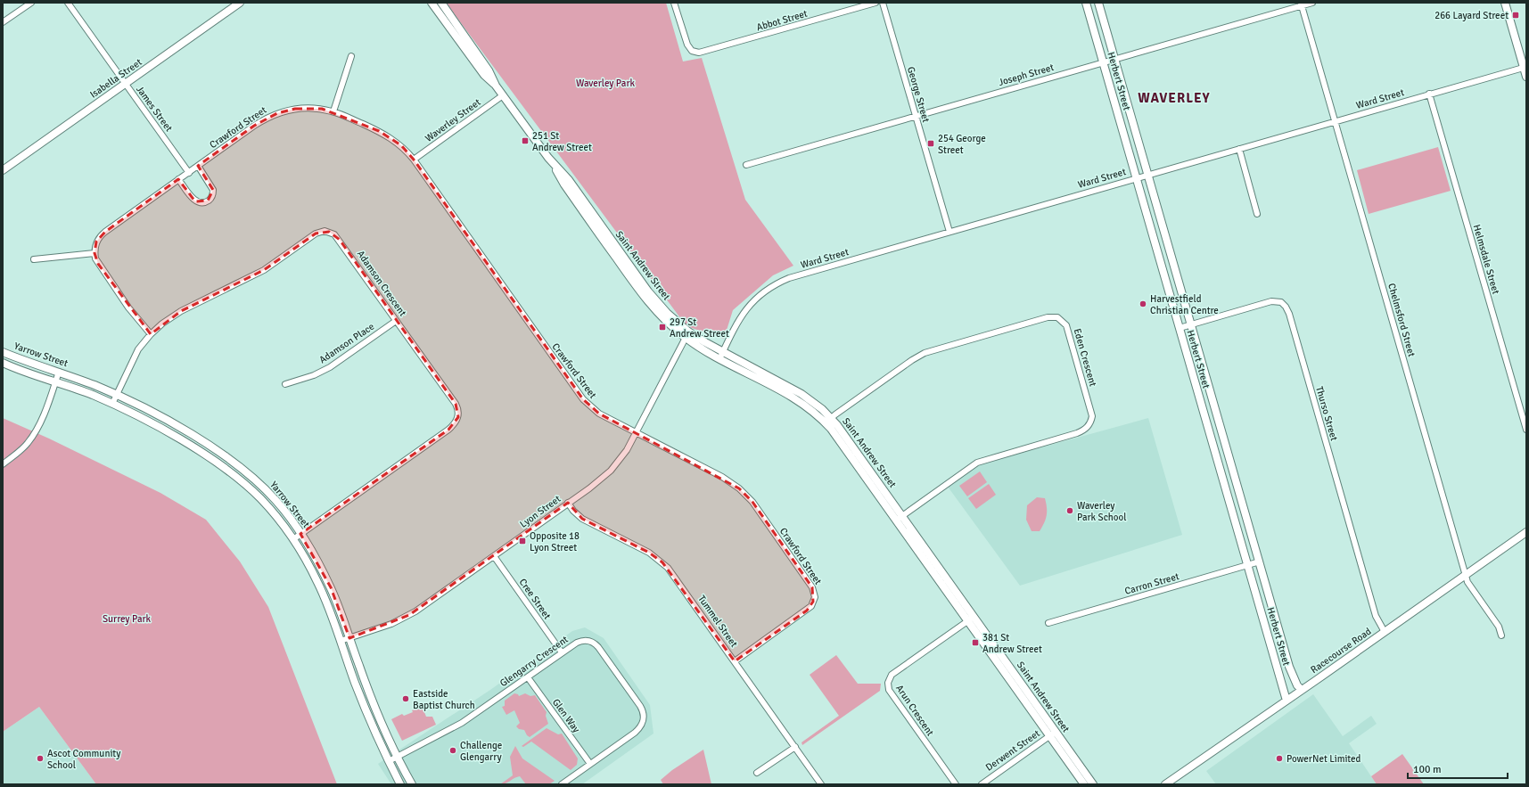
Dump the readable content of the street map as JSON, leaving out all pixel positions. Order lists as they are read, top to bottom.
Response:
{
  "streets": {
    "street": [
      "Abbot Street",
      "Joseph Street",
      "Isabella Street",
      "Herbert Street",
      "George Street",
      "Ward Street",
      "James Street",
      "Waverley Street",
      "Crawford Street",
      "Helmsdale Street",
      "Saint Andrew Street",
      "Adamson Crescent",
      "Chelmsford Street",
      "Adamson Place",
      "Yarrow Street",
      "Eden Crescent",
      "Thurso Street",
      "Lyon Street",
      "Carron Street",
      "Cree Street",
      "Tummel Street",
      "Racecourse Road",
      "Glengarry Crescent",
      "Arun Crescent",
      "Glen Way",
      "Derwent Street"
    ]
  },
  "crossings": [
    ["Joseph Street", "Herbert Street"],
    ["Joseph Street", "George Street"],
    ["Joseph Street", "Chelmsford Street"],
    ["Isabella Street", "James Street"],
    ["Herbert Street", "Ward Street"],
    ["Herbert Street", "Thurso Street"],
    ["Herbert Street", "Carron Street"],
    ["Herbert Street", "Racecourse Road"],
    ["George Street", "Ward Street"],
    ["Ward Street", "Helmsdale Street"],
    ["Ward Street", "Saint Andrew Street"],
    ["Ward Street", "Chelmsford Street"],
    ["James Street", "Crawford Street"],
    ["Waverley Street", "Crawford Street"],
    ["Waverley Street", "Saint Andrew Street"],
    ["Crawford Street", "Lyon Street"],
    ["Crawford Street", "Tummel Street"],
    ["Saint Andrew Street", "Eden Crescent"],
    ["Saint Andrew Street", "Lyon Street"],
    ["Saint Andrew Street", "Arun Crescent"],
    ["Saint Andrew Street", "Derwent Street"],
    ["Adamson Crescent", "Adamson Place"],
    ["Adamson Crescent", "Yarrow Street"],
    ["Chelmsford Street", "Racecourse Road"],
    ["Yarrow Street", "Lyon Street"],
    ["Yarrow Street", "Glengarry Crescent"],
    ["Thurso Street", "Racecourse Road"],
    ["Lyon Street", "Cree Street"],
    ["Lyon Street", "Tummel Street"],
    ["Cree Street", "Glengarry Crescent"],
    ["Glengarry Crescent", "Glen Way"]
  ],
  "districts": ["WAVERLEY"],
  "parks": ["Waverley Park", "Surrey Park"],
  "places": {
    "transit": [
      "266 Layard Street",
      "251 St Andrew Street",
      "254 George Street",
      "297 St Andrew Street",
      "Opposite 18 Lyon Street",
      "381 St Andrew Street"
    ],
    "other": [
      "Harvestfield Christian Centre",
      "Waverley Park School",
      "Eastside Baptist Church",
      "Challenge Glengarry",
      "Ascot Community School",
      "PowerNet Limited"
    ]
  },
  "scale_bar": "100 m"
}
